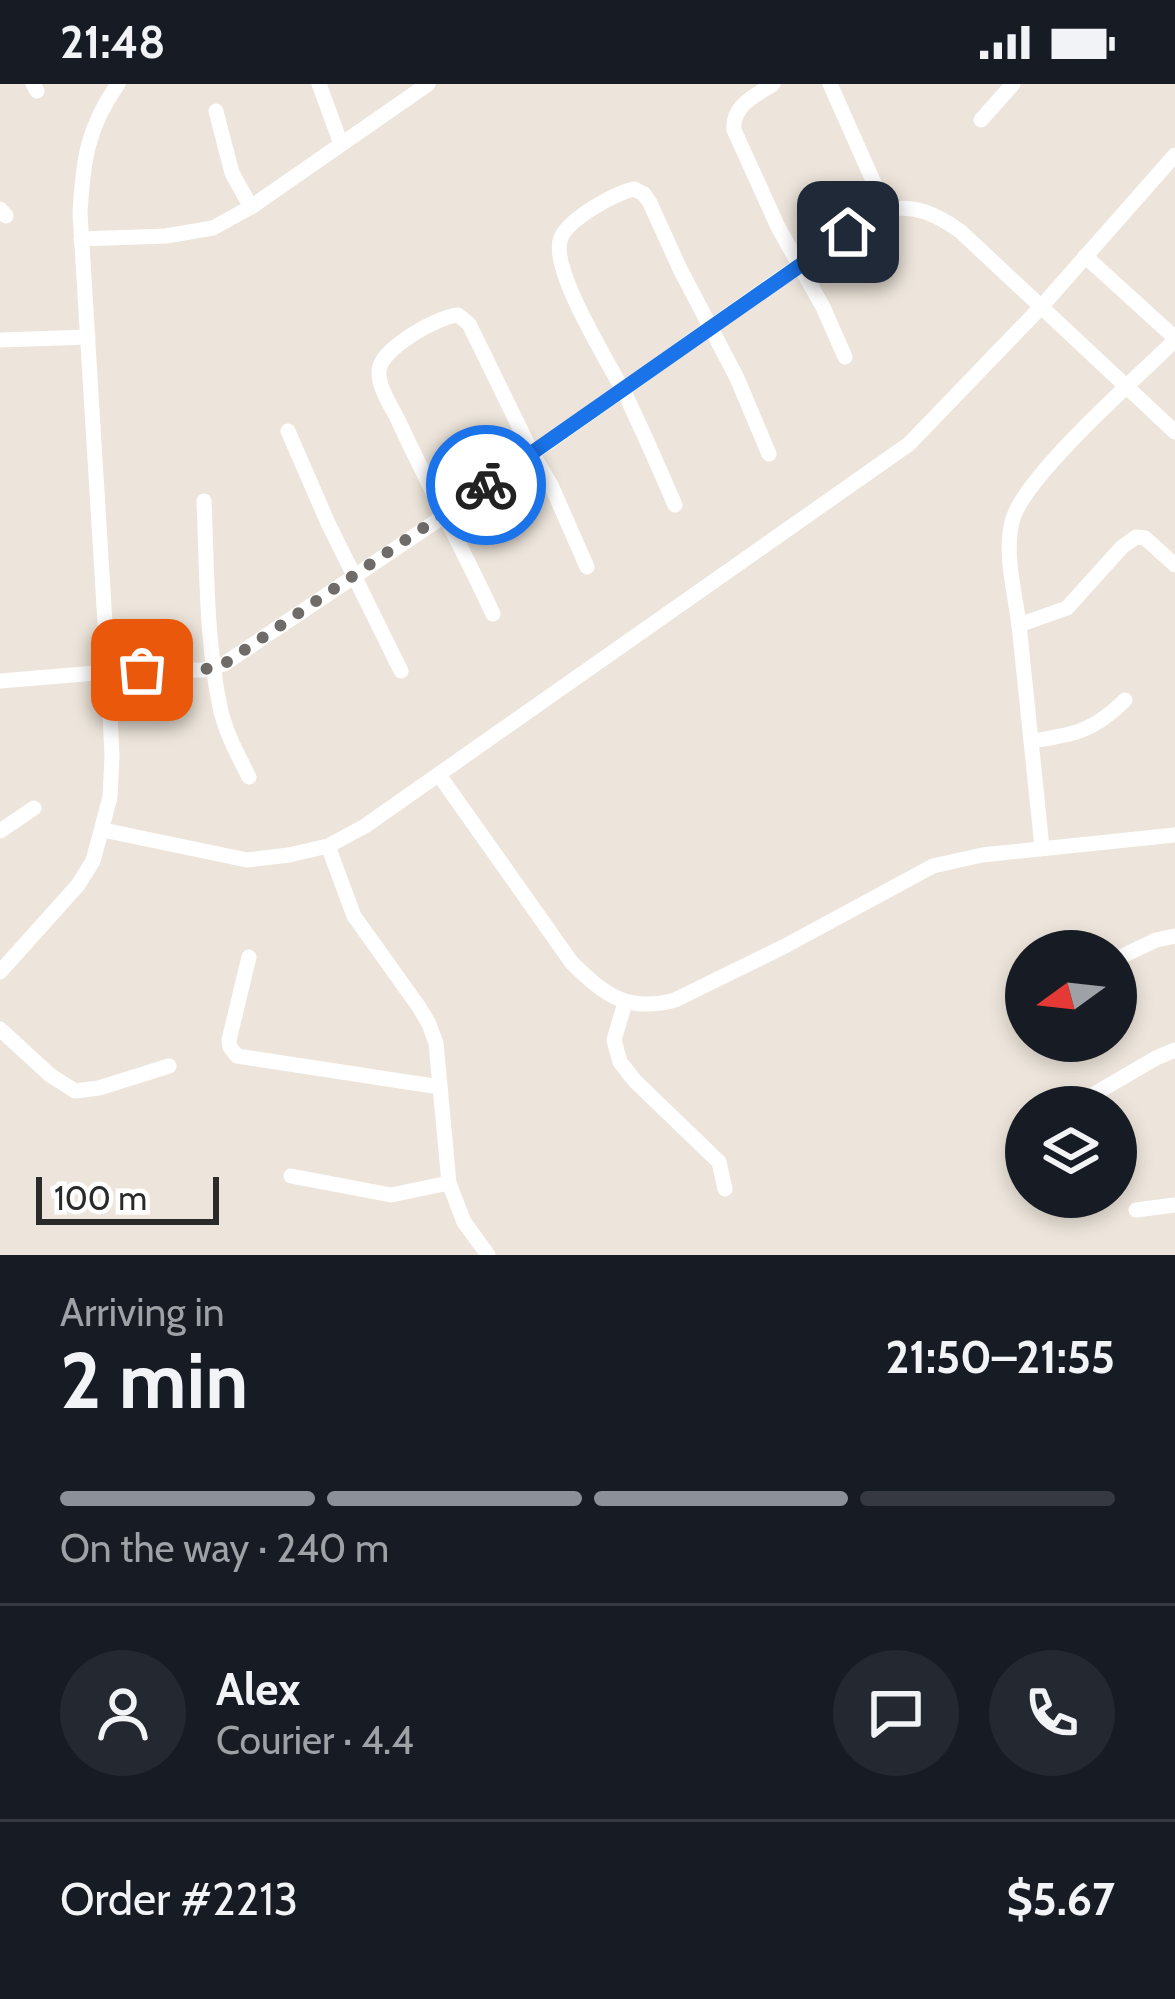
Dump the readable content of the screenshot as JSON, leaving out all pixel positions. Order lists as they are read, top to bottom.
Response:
{
  "scale_bar": "100 m",
  "north": "left",
  "page": {
    "status": "21:48",
    "scale": "100 m",
    "heading": ["2 min", "Arriving in", "21:50–21:55"],
    "panel": [
      "Alex",
      "Courier · 4.4",
      "Order #2213",
      "$5.67"
    ],
    "bar": "On the way · 240 m"
  }
}
